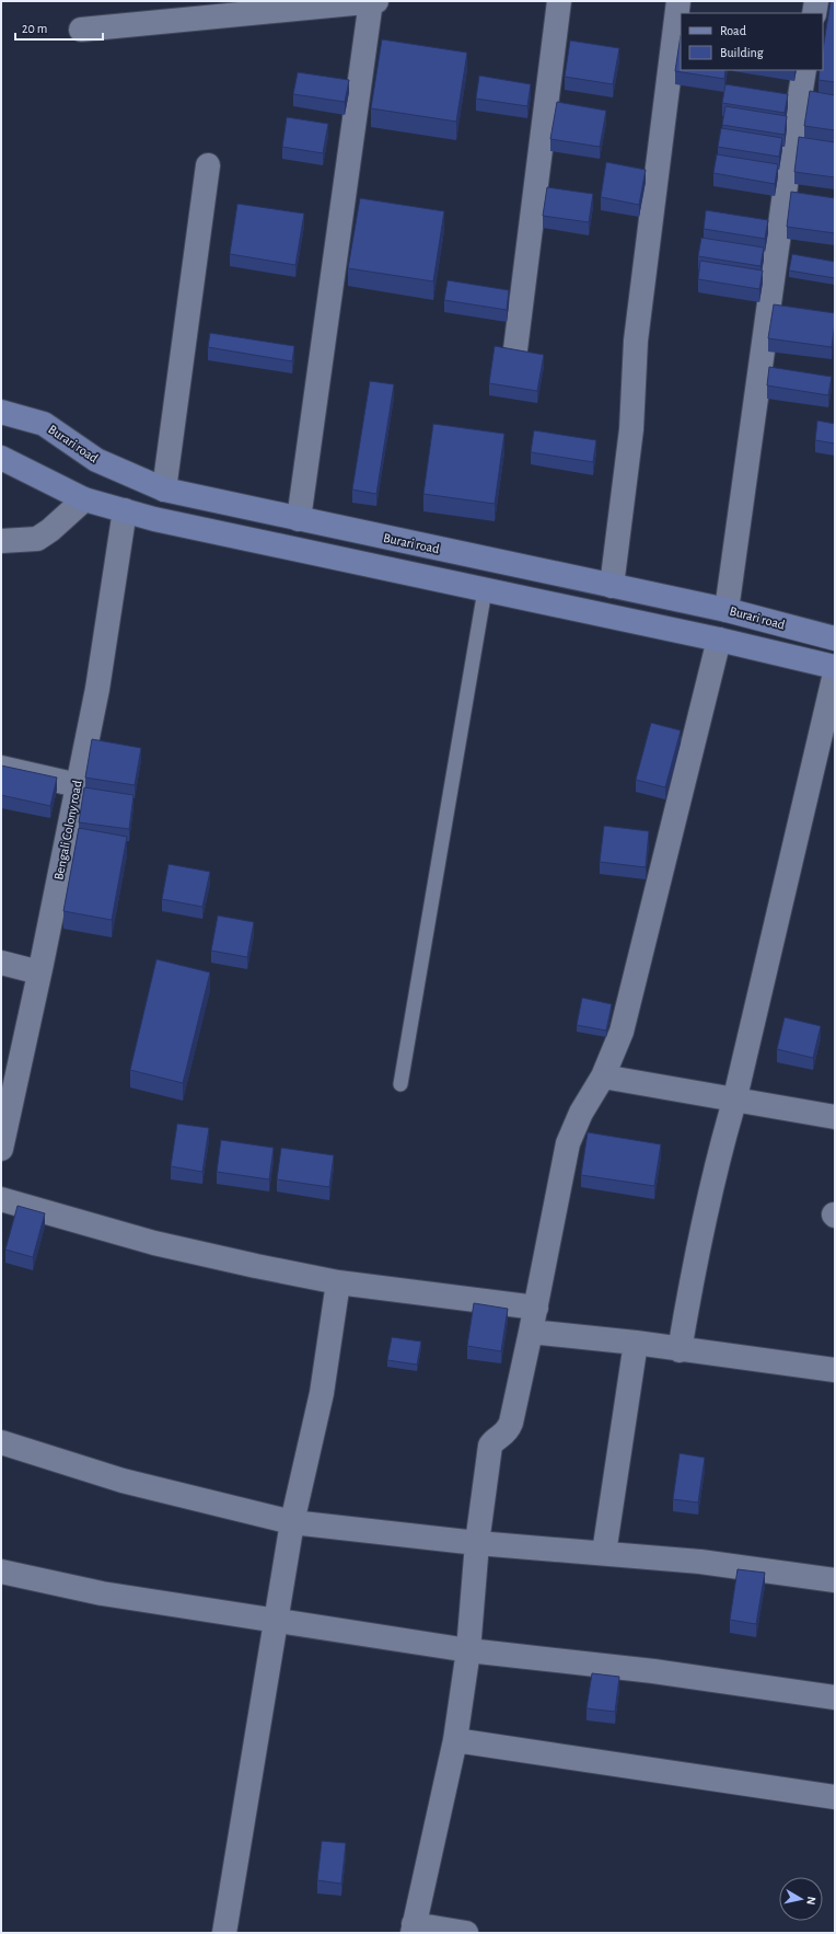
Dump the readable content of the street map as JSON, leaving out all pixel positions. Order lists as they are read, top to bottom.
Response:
{
  "streets": {
    "main road": ["Burari road"],
    "street": ["Bengali Colony road"]
  },
  "legend": ["Road", "Building"],
  "scale_bar": "20 m",
  "north": "right"
}
